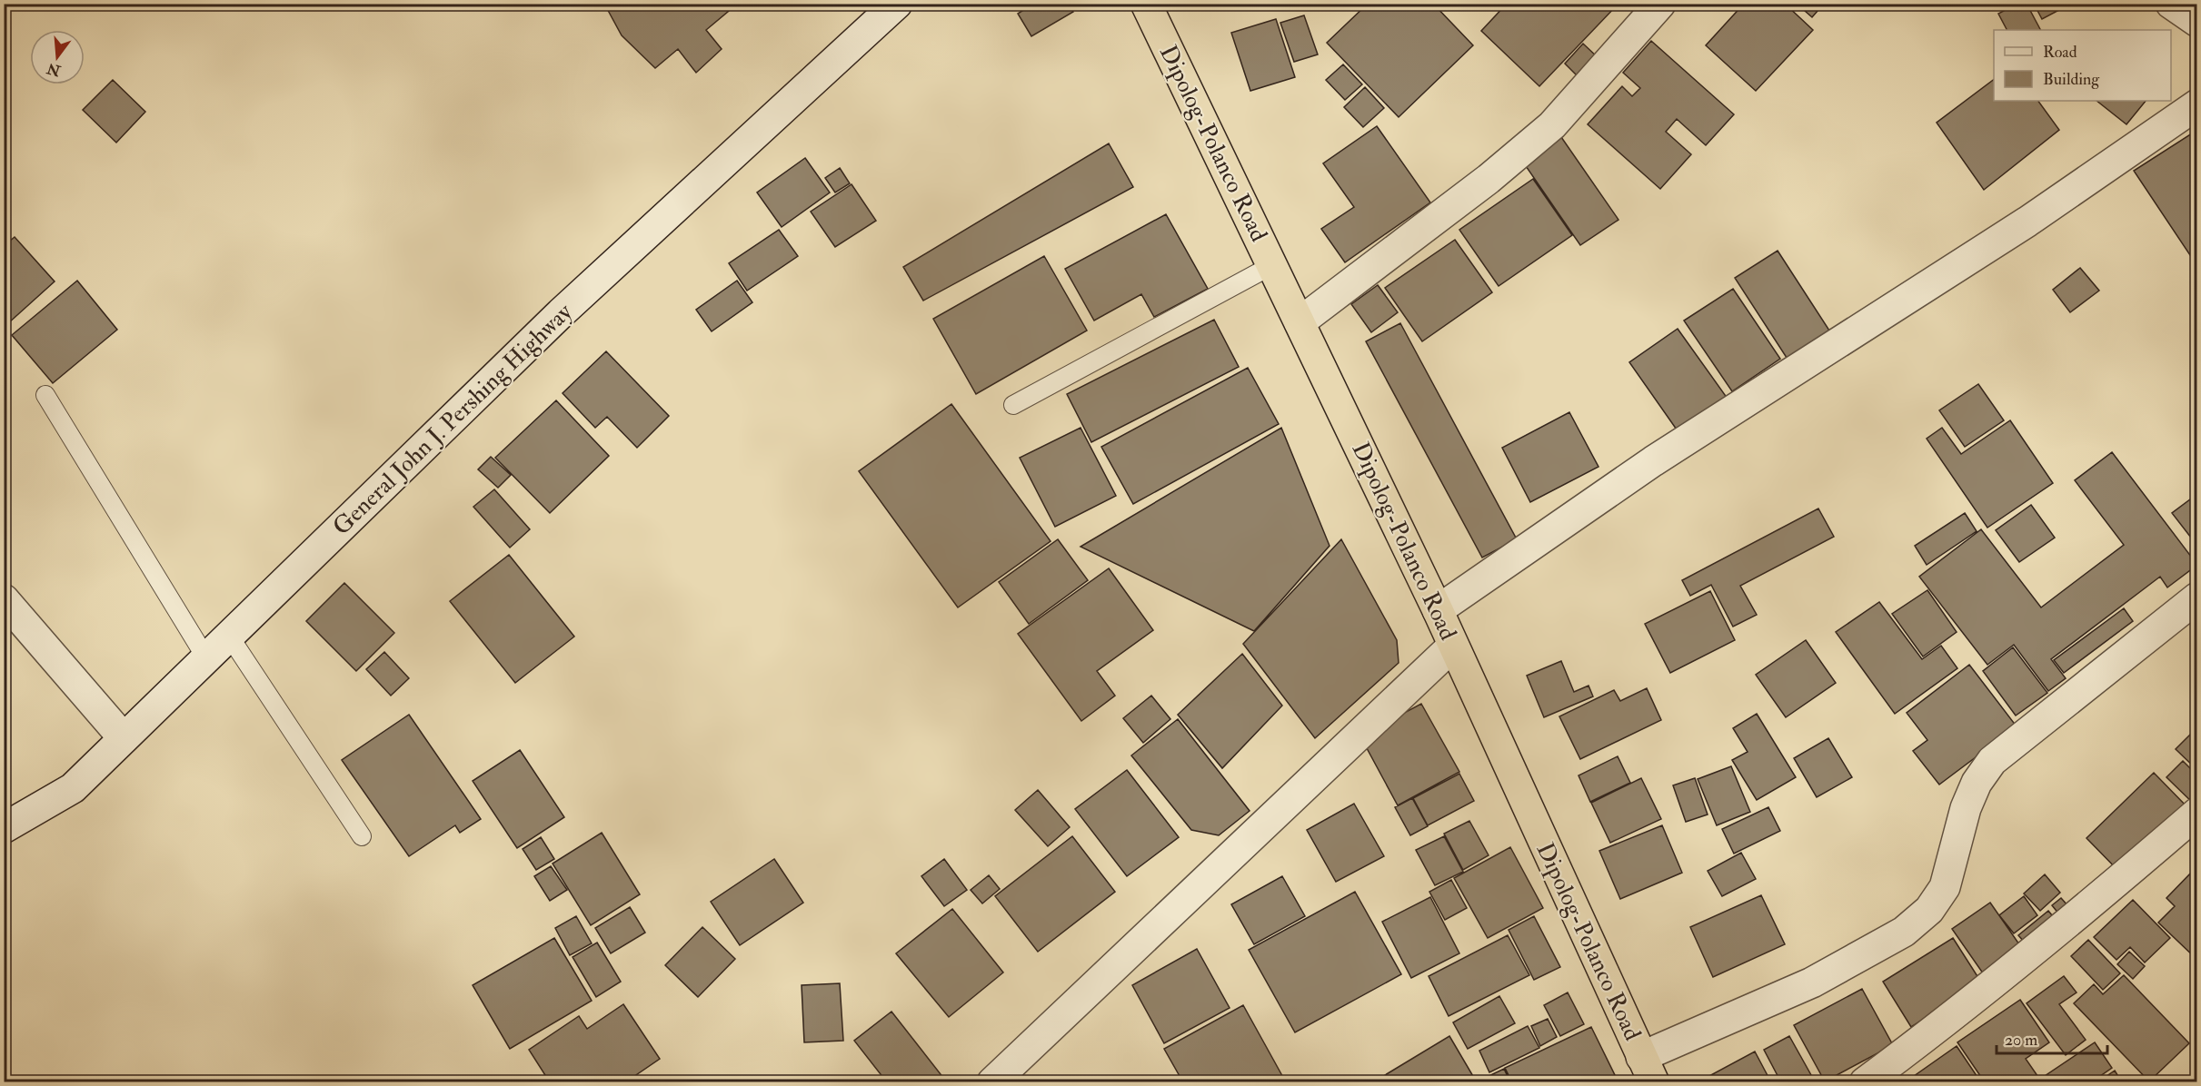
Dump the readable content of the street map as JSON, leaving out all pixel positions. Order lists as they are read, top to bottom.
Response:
{
  "streets": {
    "highway": ["Dipolog-Polanco Road"],
    "street": ["General John J. Pershing Highway"]
  },
  "legend": ["Road", "Building"],
  "scale_bar": "20 m",
  "north": "bottom"
}
